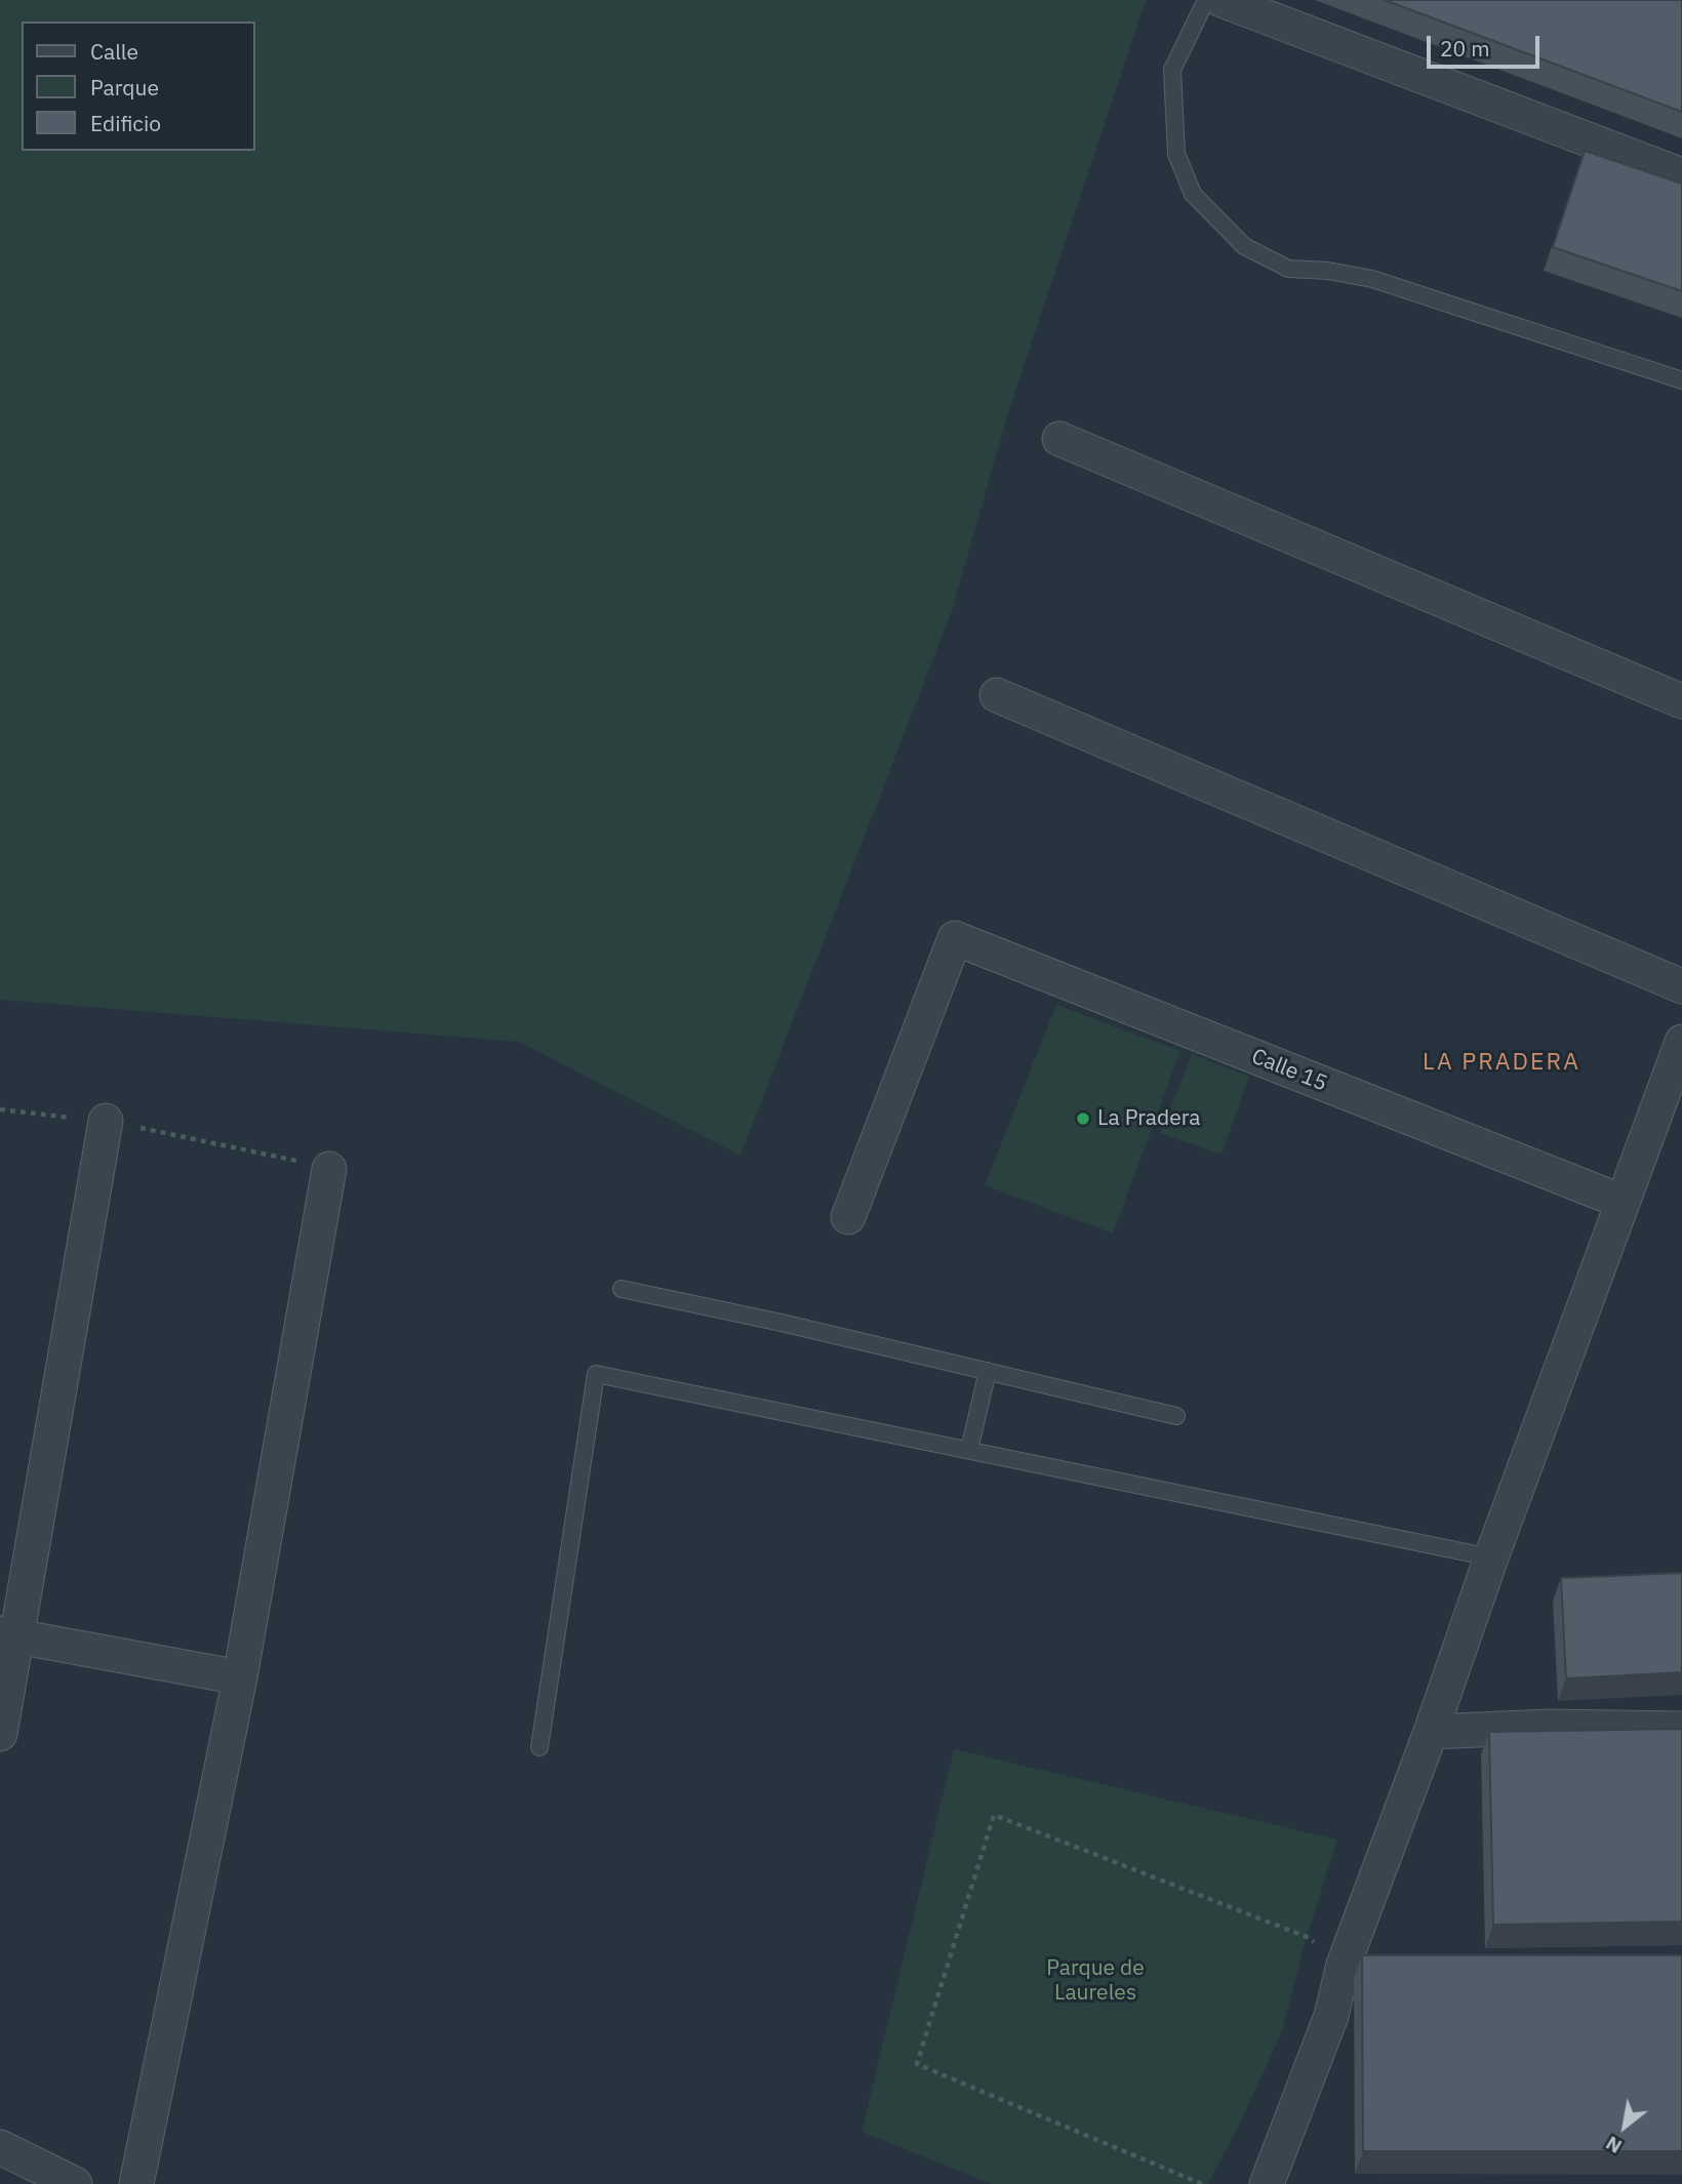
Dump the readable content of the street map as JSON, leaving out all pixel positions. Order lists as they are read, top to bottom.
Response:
{
  "streets": {
    "street": ["Calle 15"]
  },
  "districts": ["LA PRADERA"],
  "parks": ["Parque de Laureles"],
  "places": ["La Pradera"],
  "legend": ["Calle", "Parque", "Edificio"],
  "scale_bar": "20 m",
  "north": "bottom left"
}
